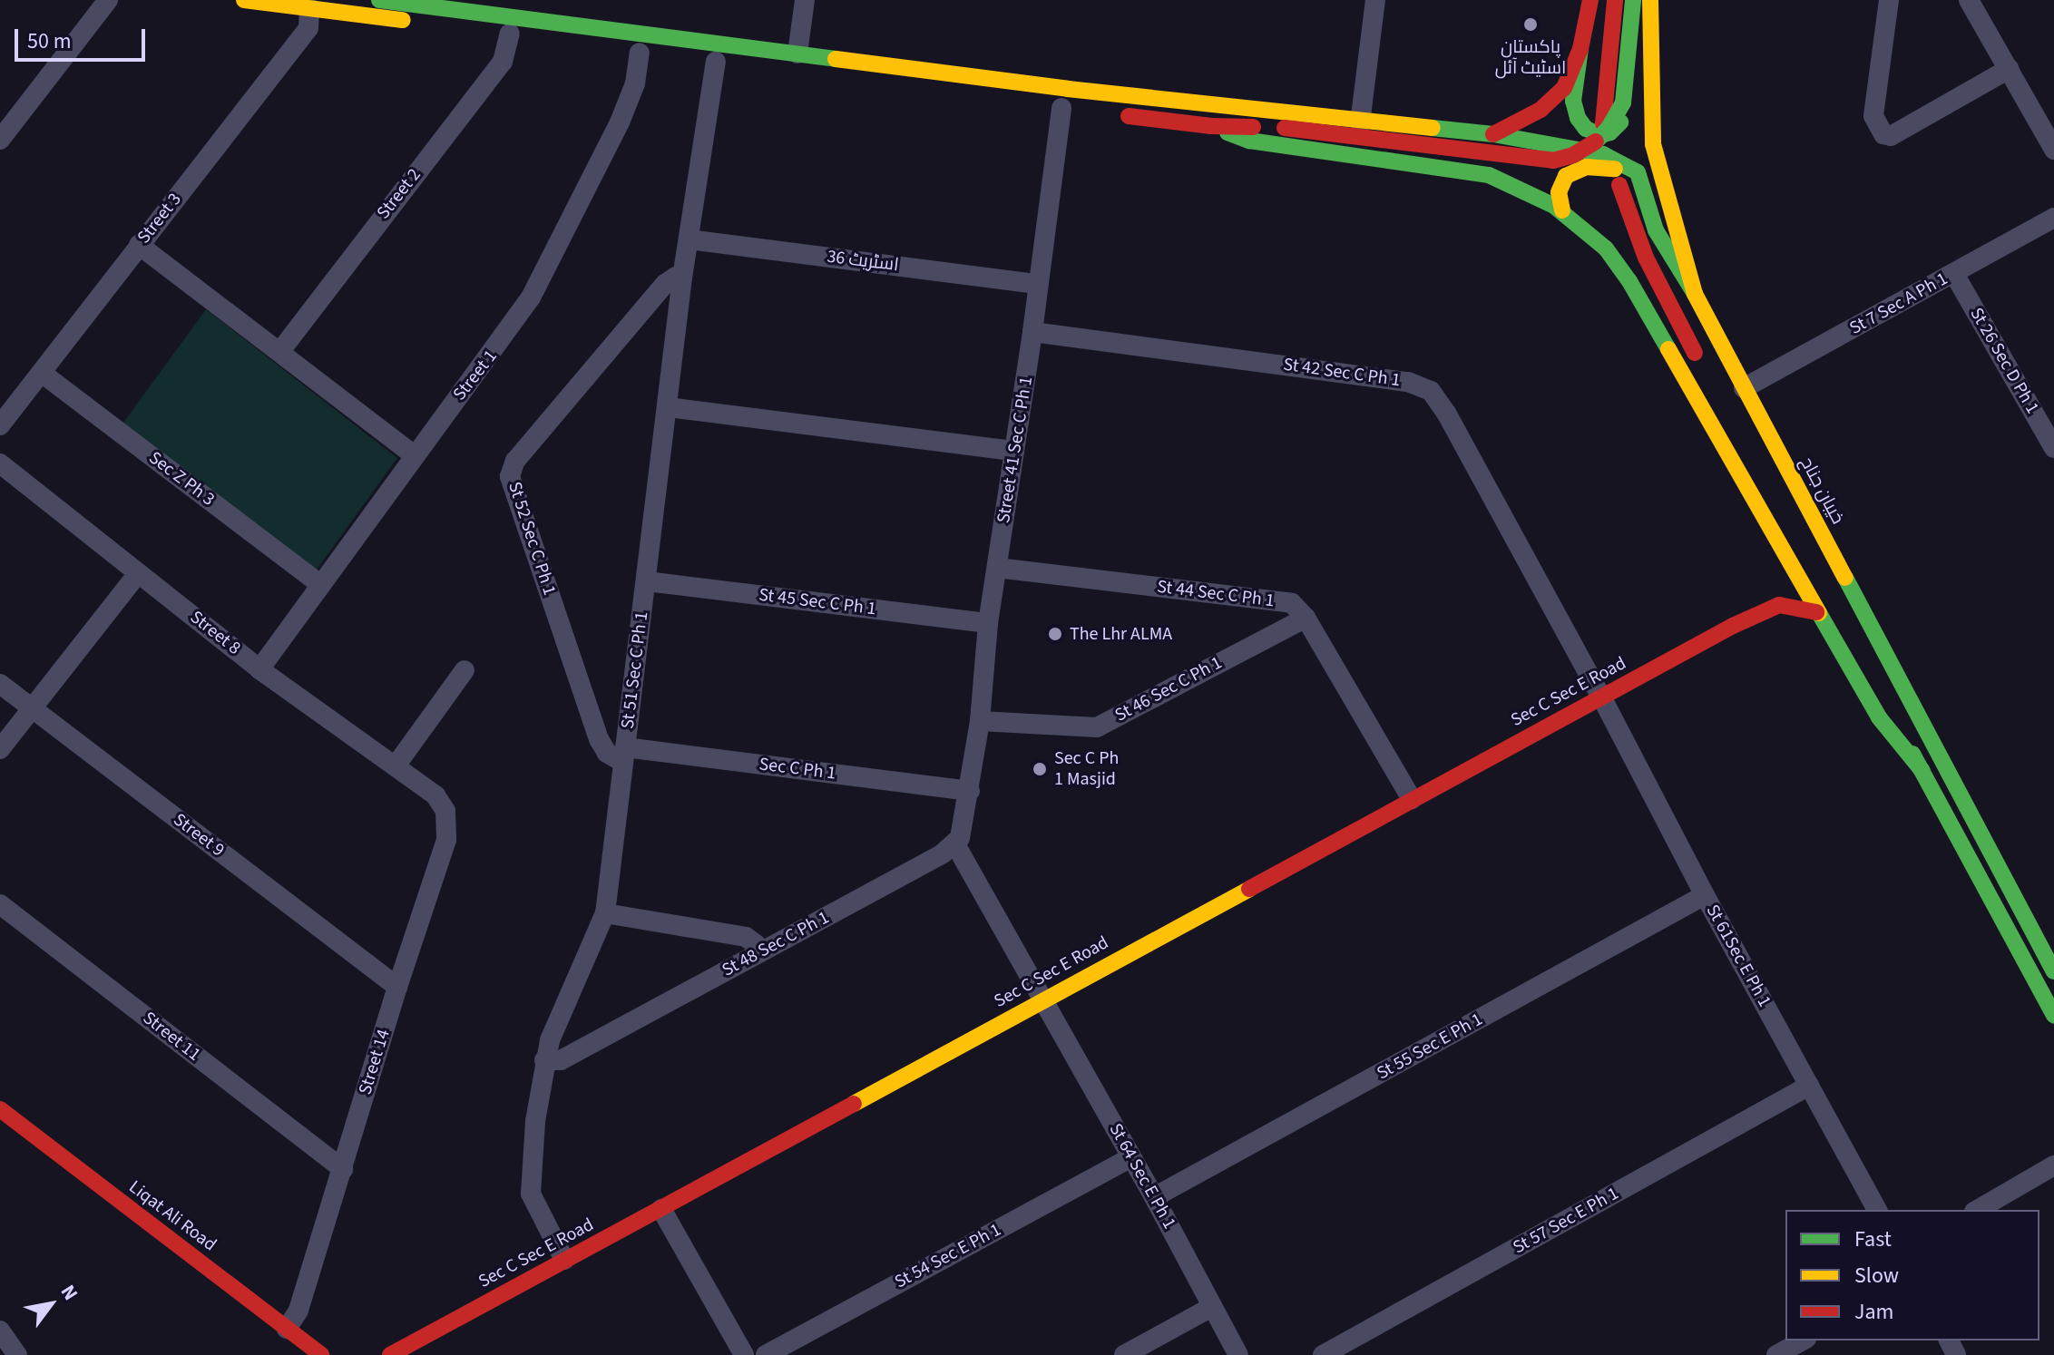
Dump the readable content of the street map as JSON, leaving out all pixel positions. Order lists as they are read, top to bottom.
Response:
{
  "streets": {
    "main road": ["خیبان جناح", "Sec C Sec E Road", "Liqat Ali Road"],
    "street": [
      "Street 2",
      "Street 3",
      "اسٹریٹ 36",
      "St 7 Sec A Ph 1",
      "St 26 Sec D Ph 1",
      "St 42 Sec C Ph 1",
      "Street 1",
      "Street 41 Sec C Ph 1",
      "Sec Z Ph 3",
      "St 52 Sec C Ph 1",
      "St 44 Sec C Ph 1",
      "St 45 Sec C Ph 1",
      "Street 8",
      "St 51 Sec C Ph 1",
      "St 46 Sec C Ph 1",
      "Sec C Ph 1",
      "Street 9",
      "St 48 Sec C Ph 1",
      "St 61Sec E Ph 1",
      "Street 11",
      "St 55 Sec E Ph 1",
      "Street 14",
      "St 64 Sec E Ph 1",
      "St 57 Sec E Ph 1",
      "St 54 Sec E Ph 1"
    ]
  },
  "crossings": [
    ["Street 3", "Sec Z Ph 3"],
    ["اسٹریٹ 36", "Street 41 Sec C Ph 1"],
    ["اسٹریٹ 36", "St 51 Sec C Ph 1"],
    ["St 7 Sec A Ph 1", "St 26 Sec D Ph 1"],
    ["St 7 Sec A Ph 1", "خیبان جناح"],
    ["St 42 Sec C Ph 1", "Street 41 Sec C Ph 1"],
    ["St 42 Sec C Ph 1", "Sec C Sec E Road"],
    ["St 42 Sec C Ph 1", "St 61Sec E Ph 1"],
    ["Street 1", "Sec Z Ph 3"],
    ["Street 1", "Street 8"],
    ["Street 41 Sec C Ph 1", "St 44 Sec C Ph 1"],
    ["Street 41 Sec C Ph 1", "St 45 Sec C Ph 1"],
    ["Street 41 Sec C Ph 1", "St 46 Sec C Ph 1"],
    ["Street 41 Sec C Ph 1", "Sec C Ph 1"],
    ["St 52 Sec C Ph 1", "St 51 Sec C Ph 1"],
    ["St 52 Sec C Ph 1", "Sec C Ph 1"],
    ["St 44 Sec C Ph 1", "St 46 Sec C Ph 1"],
    ["St 45 Sec C Ph 1", "St 51 Sec C Ph 1"],
    ["Street 8", "Street 14"],
    ["St 51 Sec C Ph 1", "Sec C Sec E Road"],
    ["St 51 Sec C Ph 1", "Sec C Ph 1"],
    ["St 51 Sec C Ph 1", "St 48 Sec C Ph 1"],
    ["Sec C Sec E Road", "St 61Sec E Ph 1"],
    ["Sec C Sec E Road", "St 64 Sec E Ph 1"],
    ["Street 9", "Street 14"],
    ["St 48 Sec C Ph 1", "St 64 Sec E Ph 1"],
    ["St 61Sec E Ph 1", "St 55 Sec E Ph 1"],
    ["St 61Sec E Ph 1", "St 57 Sec E Ph 1"],
    ["Street 11", "Street 14"],
    ["St 55 Sec E Ph 1", "St 64 Sec E Ph 1"],
    ["Street 14", "Liqat Ali Road"],
    ["St 64 Sec E Ph 1", "St 54 Sec E Ph 1"]
  ],
  "places": ["پاکستان اسٹیٹ آئل", "The Lhr ALMA", "Sec C Ph 1 Masjid"],
  "legend": ["Fast", "Slow", "Jam"],
  "scale_bar": "50 m",
  "north": "top right"
}
